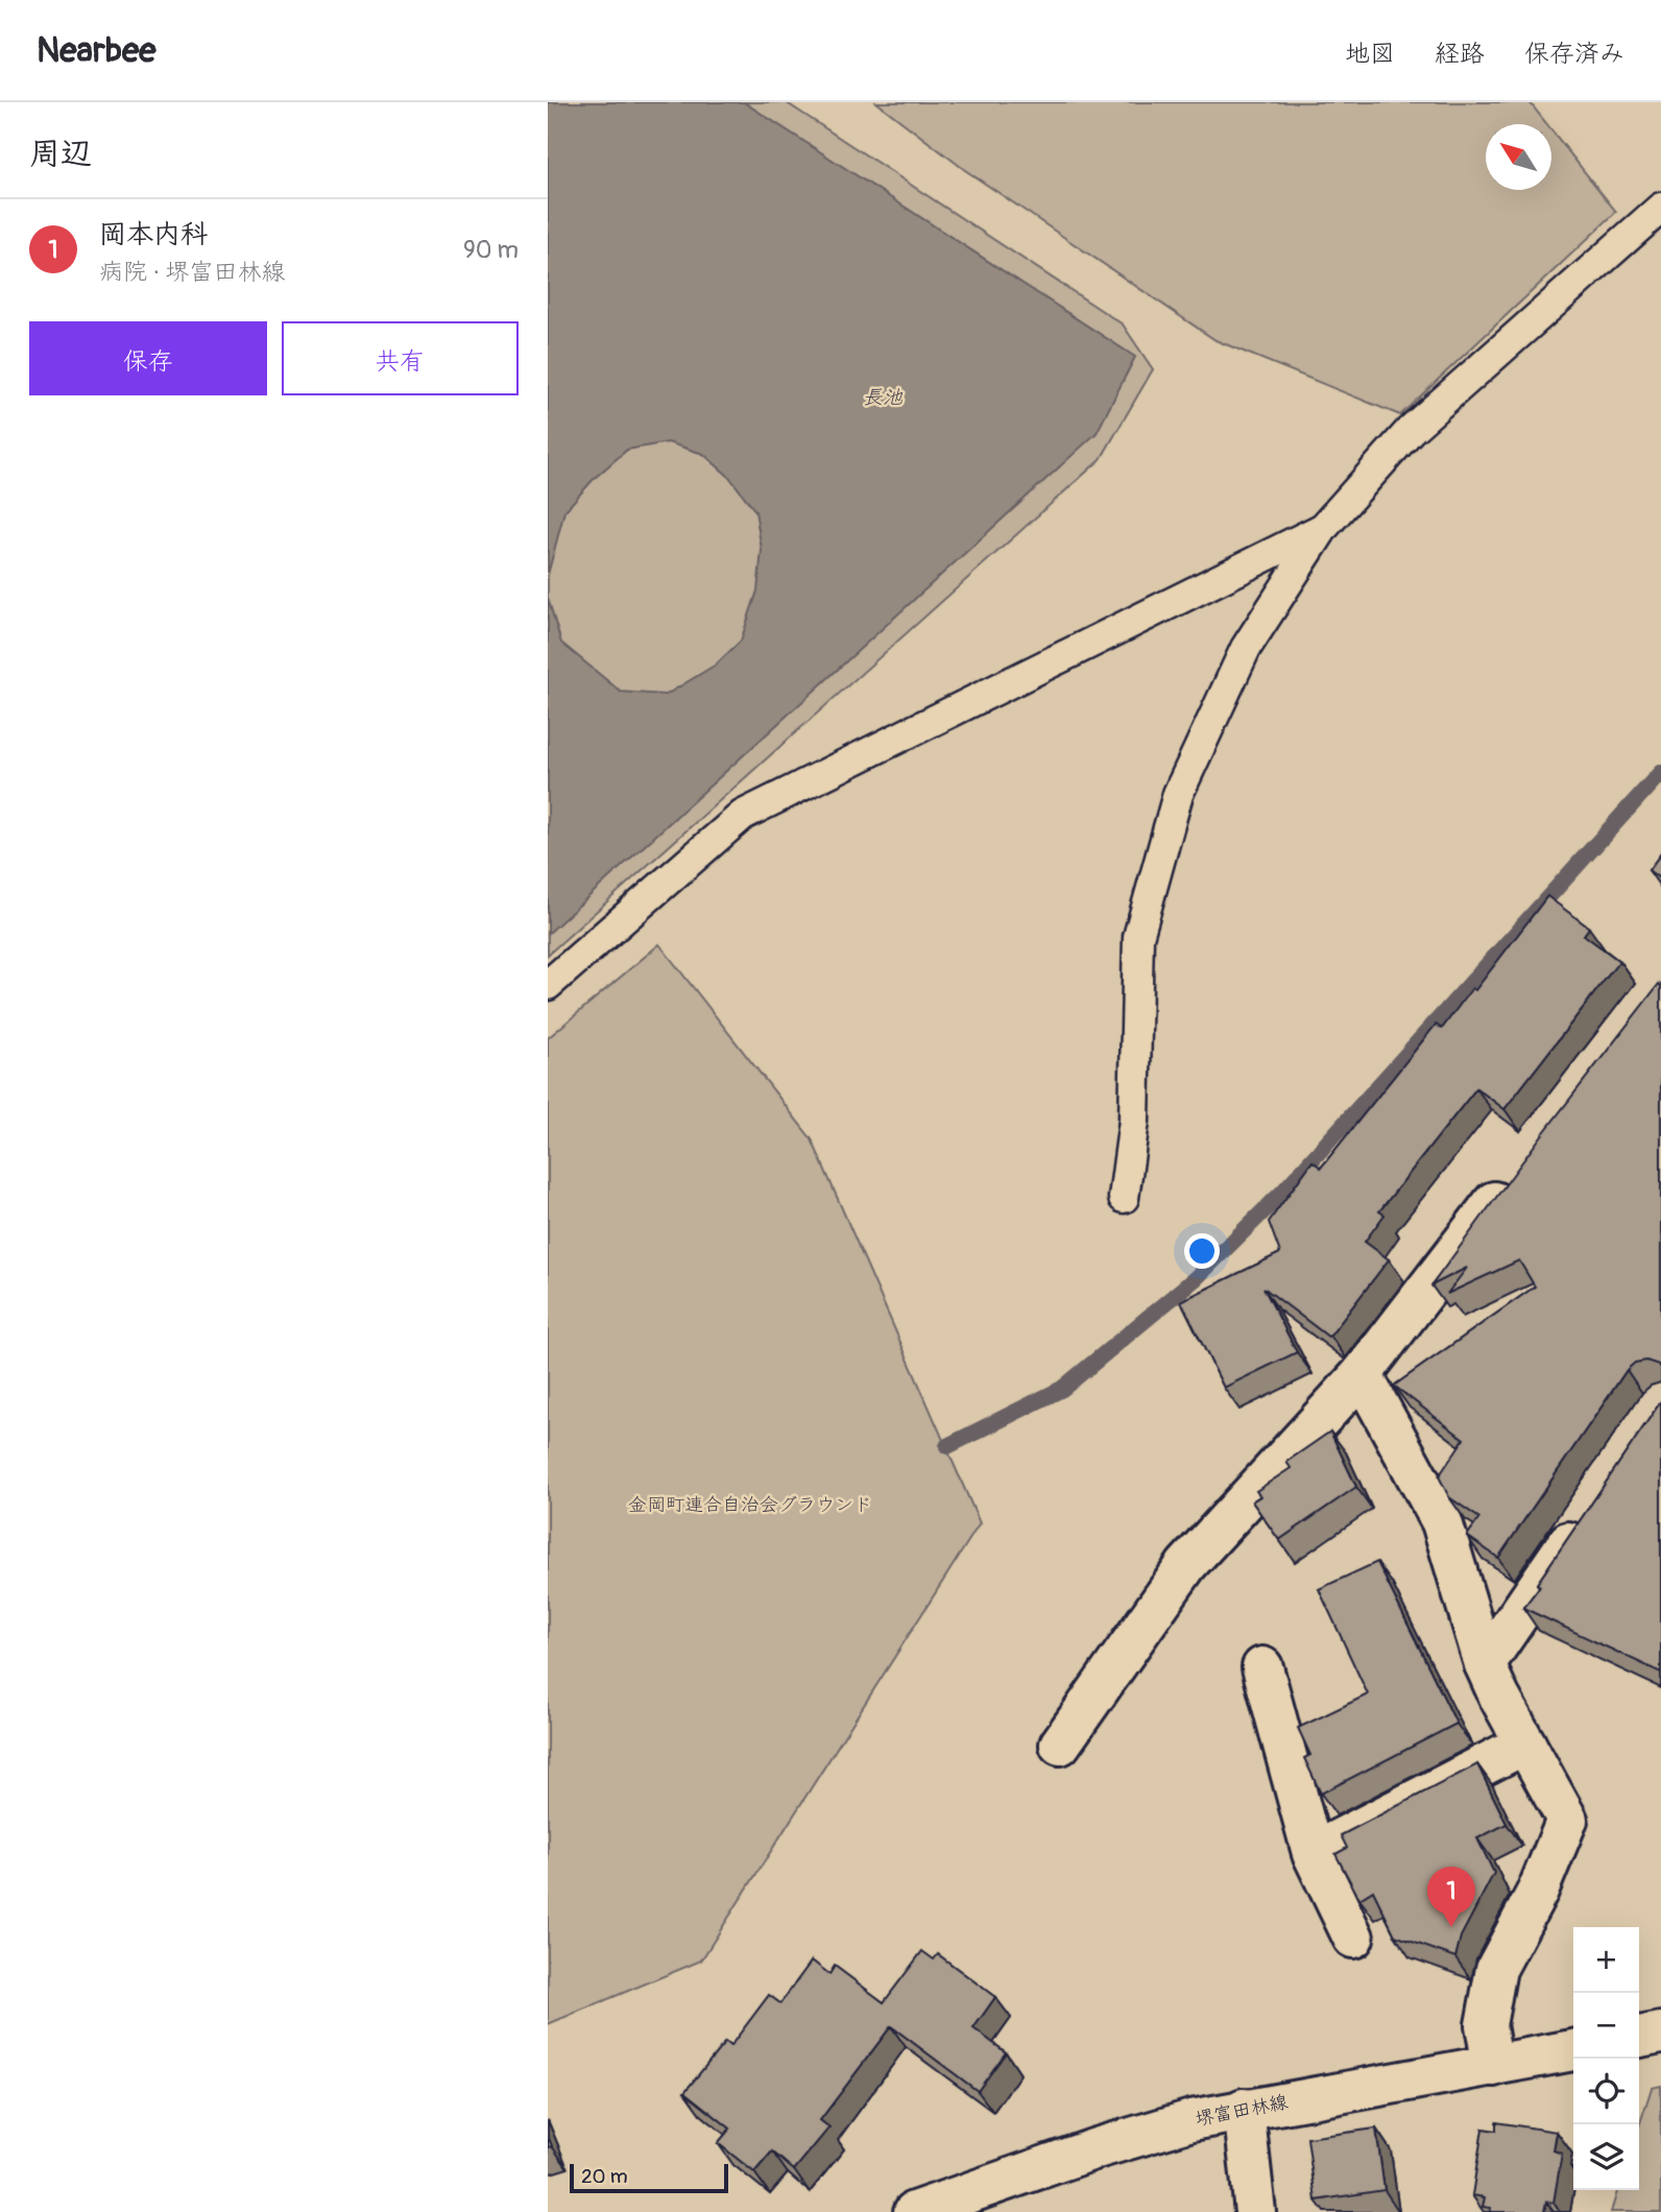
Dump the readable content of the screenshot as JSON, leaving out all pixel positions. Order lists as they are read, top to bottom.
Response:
{
  "streets": {
    "street": ["堺富田林線"]
  },
  "water": ["長池"],
  "parks": ["金岡町連合自治会グラウンド"],
  "scale_bar": "20 m",
  "north": "top left",
  "page": {
    "header": "Nearbee",
    "nav": ["地図", "経路", "保存済み"],
    "heading": "周辺",
    "list": [
      {
        "mark": "1",
        "name": "岡本内科",
        "note": "病院 · 堺富田林線",
        "value": "90 m"
      }
    ],
    "buttons": ["保存", "共有"],
    "pins": "1",
    "map_buttons": ["+", "−"],
    "scale": "20 m"
  }
}
